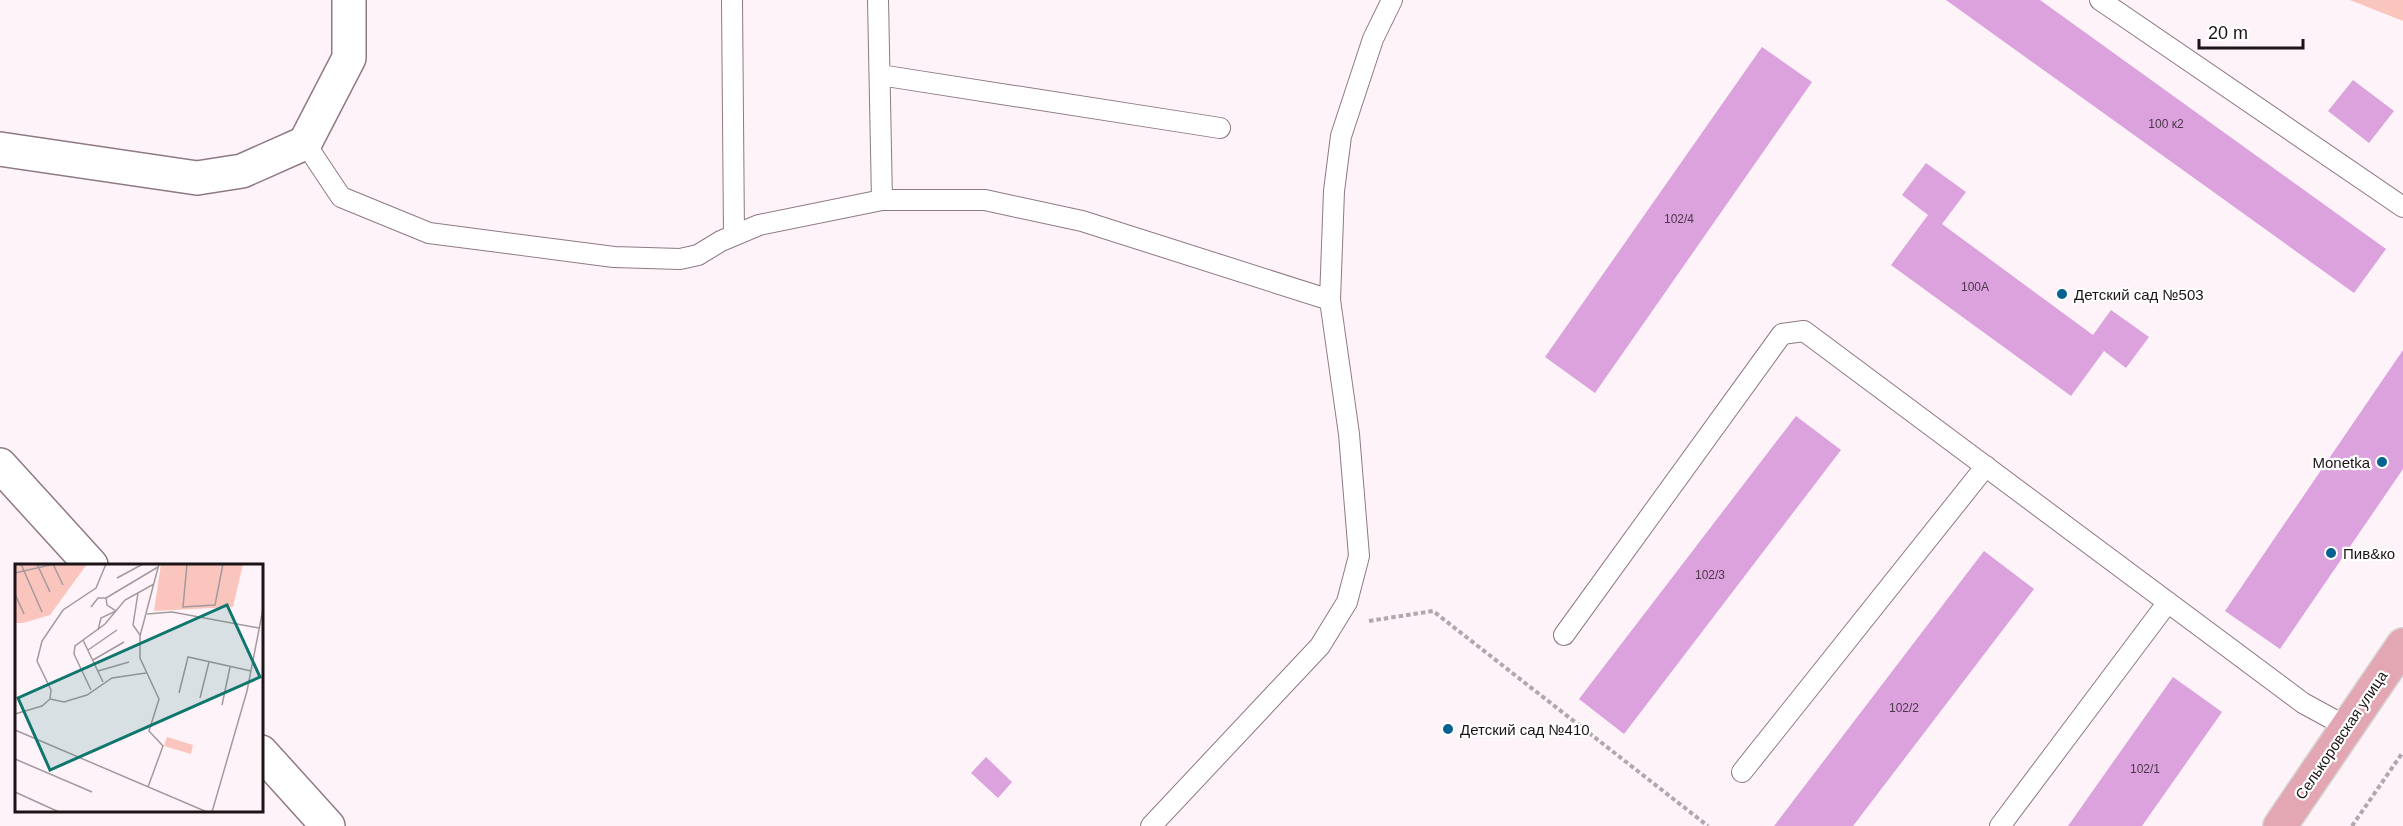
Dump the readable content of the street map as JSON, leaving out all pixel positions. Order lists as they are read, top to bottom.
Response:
{
  "streets": {
    "main road": ["Селькоровская улица"]
  },
  "places": [
    "Детский сад №503",
    "Monetka",
    "Пив&ко",
    "Детский сад №410"
  ],
  "house_numbers": [
    "100 к2",
    "102/4",
    "100А",
    "102/3",
    "102/2",
    "102/1"
  ],
  "scale_bar": "20 m"
}
